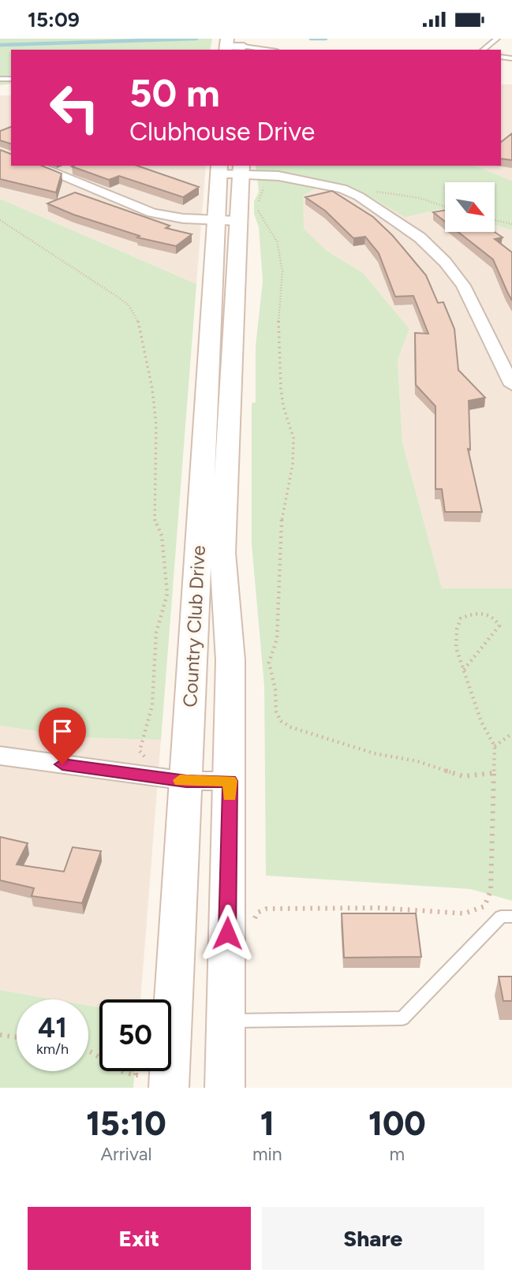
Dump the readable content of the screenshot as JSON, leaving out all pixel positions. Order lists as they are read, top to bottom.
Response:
{
  "streets": {
    "main road": ["Country Club Drive"]
  },
  "north": "bottom right",
  "page": {
    "status": "15:09",
    "turn": ["50 m", "Clubhouse Drive"],
    "speed": "41 km/h",
    "limit": "50",
    "eta": [
      "15:10",
      "Arrival",
      "1",
      "min",
      "100",
      "m"
    ],
    "buttons": ["Exit", "Share"]
  }
}
